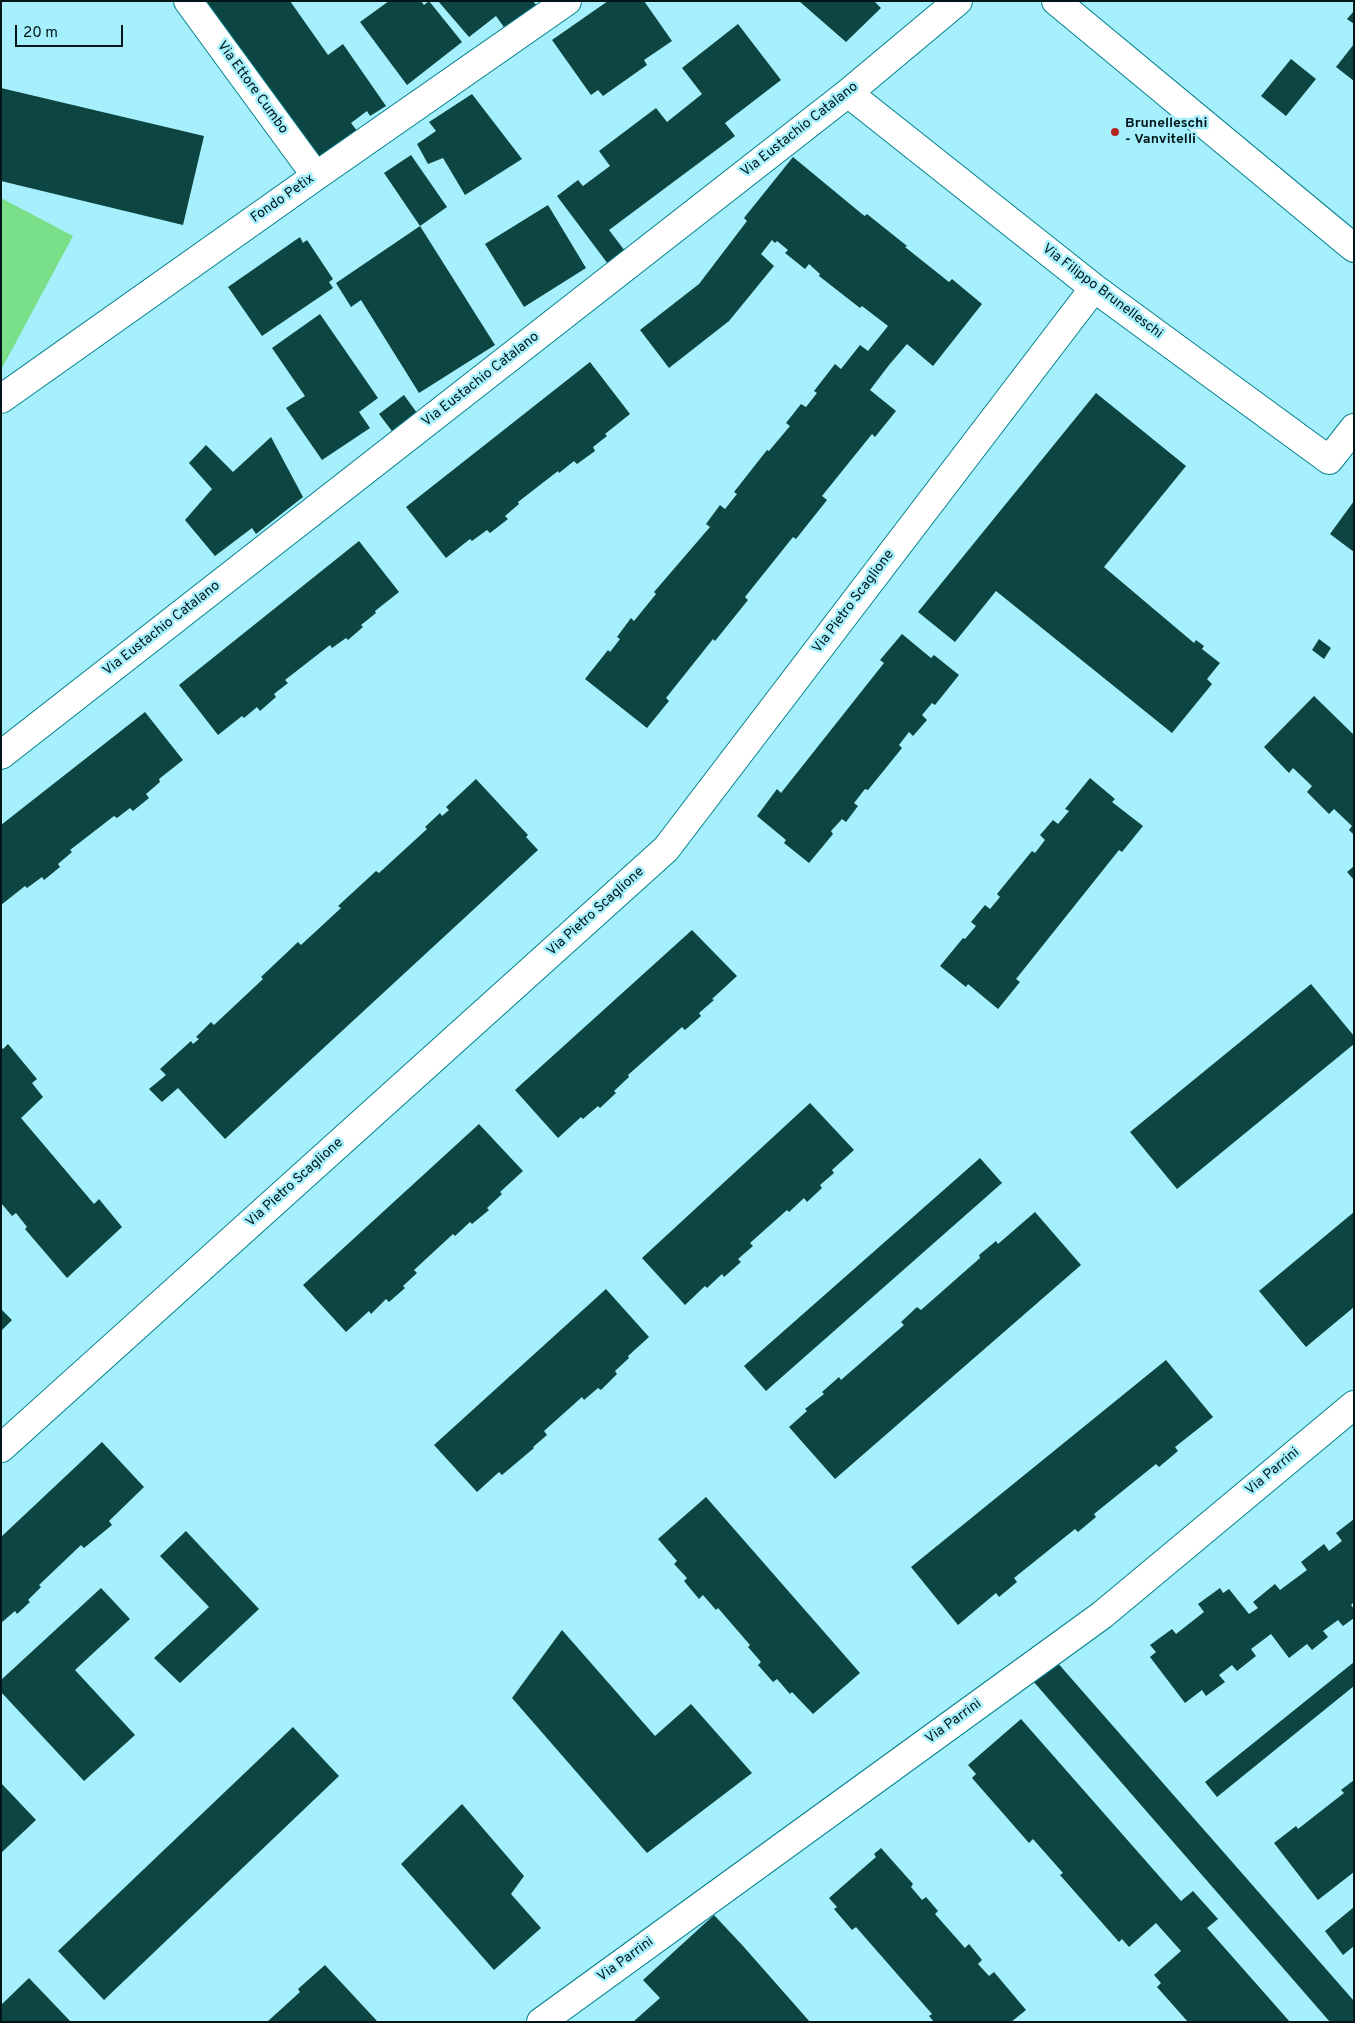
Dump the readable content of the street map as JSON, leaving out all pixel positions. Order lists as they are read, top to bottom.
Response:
{
  "streets": {
    "street": [
      "Via Ettore Cumbo",
      "Via Eustachio Catalano",
      "Fondo Petix",
      "Via Filippo Brunelleschi",
      "Via Pietro Scaglione",
      "Via Parrini"
    ]
  },
  "crossings": [
    ["Via Ettore Cumbo", "Fondo Petix"],
    ["Via Eustachio Catalano", "Via Filippo Brunelleschi"],
    ["Via Filippo Brunelleschi", "Via Pietro Scaglione"]
  ],
  "places": ["Brunelleschi - Vanvitelli"],
  "scale_bar": "20 m"
}
